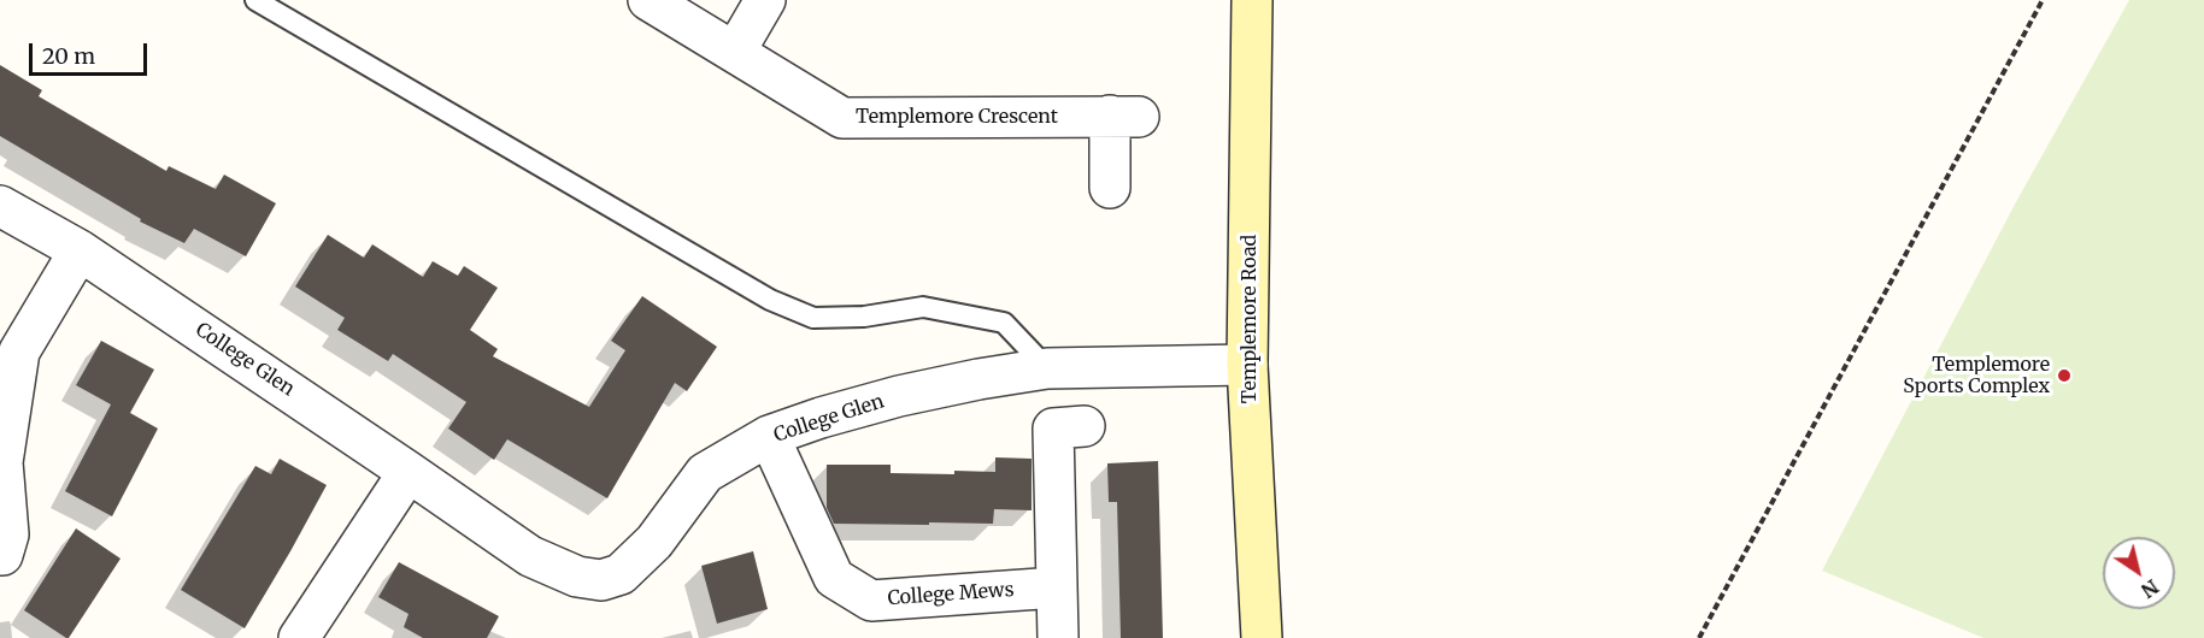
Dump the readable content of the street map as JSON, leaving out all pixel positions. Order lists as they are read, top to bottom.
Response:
{
  "streets": {
    "main road": ["Templemore Road"],
    "street": ["Templemore Crescent", "College Glen", "College Mews"]
  },
  "crossings": [
    ["Templemore Road", "College Glen"],
    ["College Glen", "College Mews"]
  ],
  "places": ["Templemore Sports Complex"],
  "scale_bar": "20 m",
  "north": "bottom right"
}
